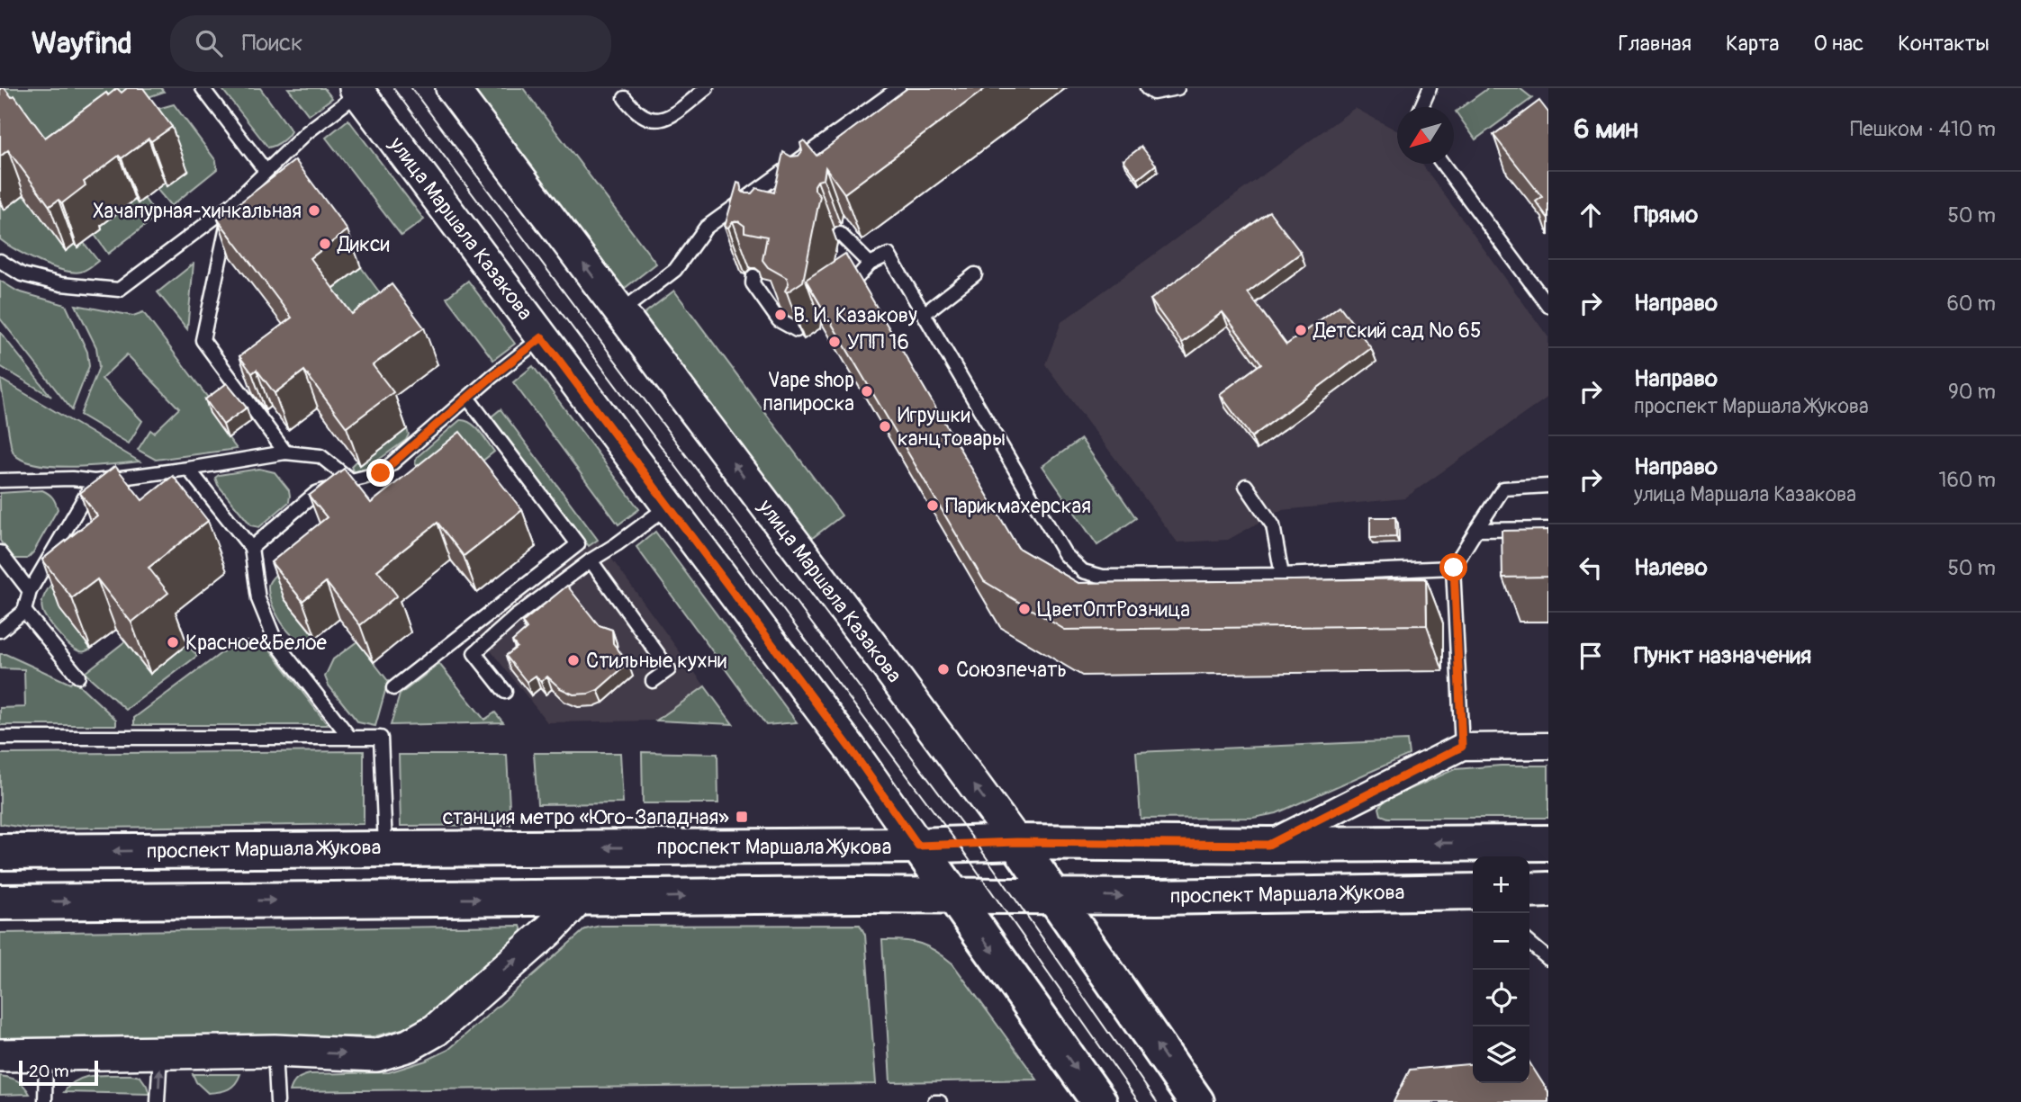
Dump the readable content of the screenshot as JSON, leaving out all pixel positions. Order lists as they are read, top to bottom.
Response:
{
  "streets": {
    "main road": ["улица Маршала Казакова", "проспект Маршала Жукова"]
  },
  "crossings": [
    ["улица Маршала Казакова", "проспект Маршала Жукова"]
  ],
  "places": {
    "other": [
      "Хачапурная-хинкальная",
      "Дикси",
      "В. И. Казакову",
      "Детский сад № 65",
      "УПП 16",
      "Vape shop папироска",
      "Игрушки канцтовары",
      "Парикмахерская",
      "ЦветОптРозница",
      "Красное&Белое",
      "Стильные кухни",
      "Союзпечать"
    ],
    "transit": ["станция метро «Юго-Западная»"]
  },
  "scale_bar": "20 m",
  "north": "bottom left",
  "page": {
    "header": "Wayfind",
    "search": "Поиск",
    "nav": [
      "Главная",
      "Карта",
      "О нас",
      "Контакты"
    ],
    "heading": ["6 мин", "Пешком · 410 m"],
    "list": [
      ["Прямо", "50 m"],
      ["Направо", "60 m"],
      ["Направо", "проспект Маршала Жукова", "90 m"],
      ["Направо", "улица Маршала Казакова", "160 m"],
      ["Налево", "50 m"],
      "Пункт назначения"
    ],
    "map_buttons": ["+", "−"],
    "scale": "20 m"
  }
}
